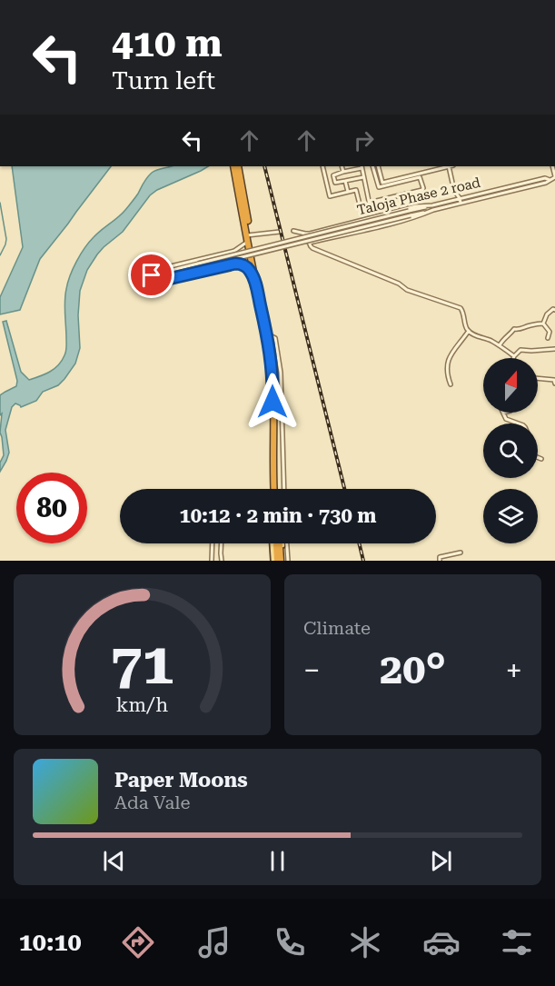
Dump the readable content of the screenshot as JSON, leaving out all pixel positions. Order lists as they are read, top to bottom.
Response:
{
  "streets": {
    "street": ["Taloja Phase 2 road"]
  },
  "north": "top",
  "page": {
    "turn": ["410 m", "Turn left"],
    "limit": "80",
    "trip": "10:12 · 2 min · 730 m",
    "tile": "Climate",
    "heat": ["−", "20°", "+"],
    "song": ["Paper Moons", "Ada Vale"],
    "tabs": "10:10",
    "gauge": ["71", "km/h"]
  }
}
